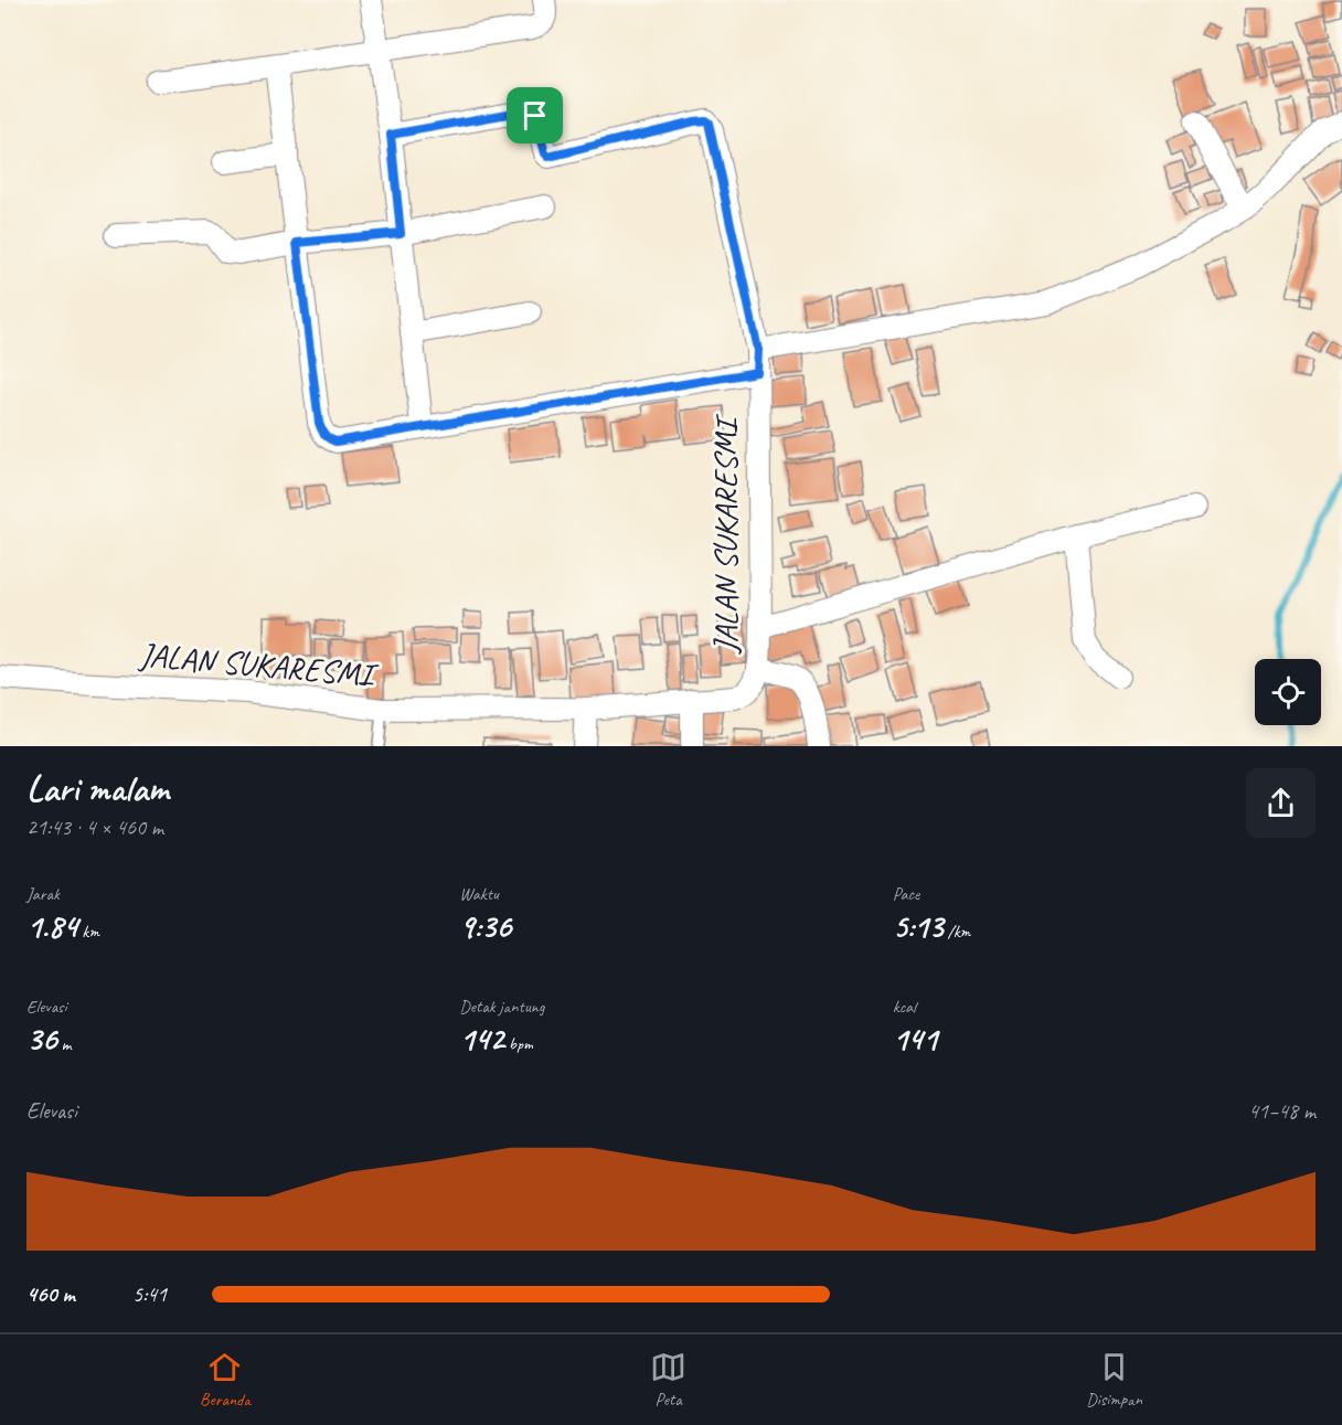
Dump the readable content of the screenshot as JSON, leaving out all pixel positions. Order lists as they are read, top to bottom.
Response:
{
  "streets": {
    "street": ["JALAN SUKARESMI"]
  },
  "page": {
    "heading": ["Lari malam", "21:43 · 4 × 460 m"],
    "stats": [
      ["Jarak", "1.84 km"],
      ["Waktu", "9:36"],
      ["Pace", "5:13 /km"],
      ["Elevasi", "36 m"],
      ["Detak jantung", "142 bpm"],
      ["kcal", "141"]
    ],
    "chart": ["Elevasi", "41–48 m"],
    "list": [
      {
        "name": "460 m",
        "note": "5:41"
      }
    ],
    "tabs": ["Beranda", "Peta", "Disimpan"]
  }
}
